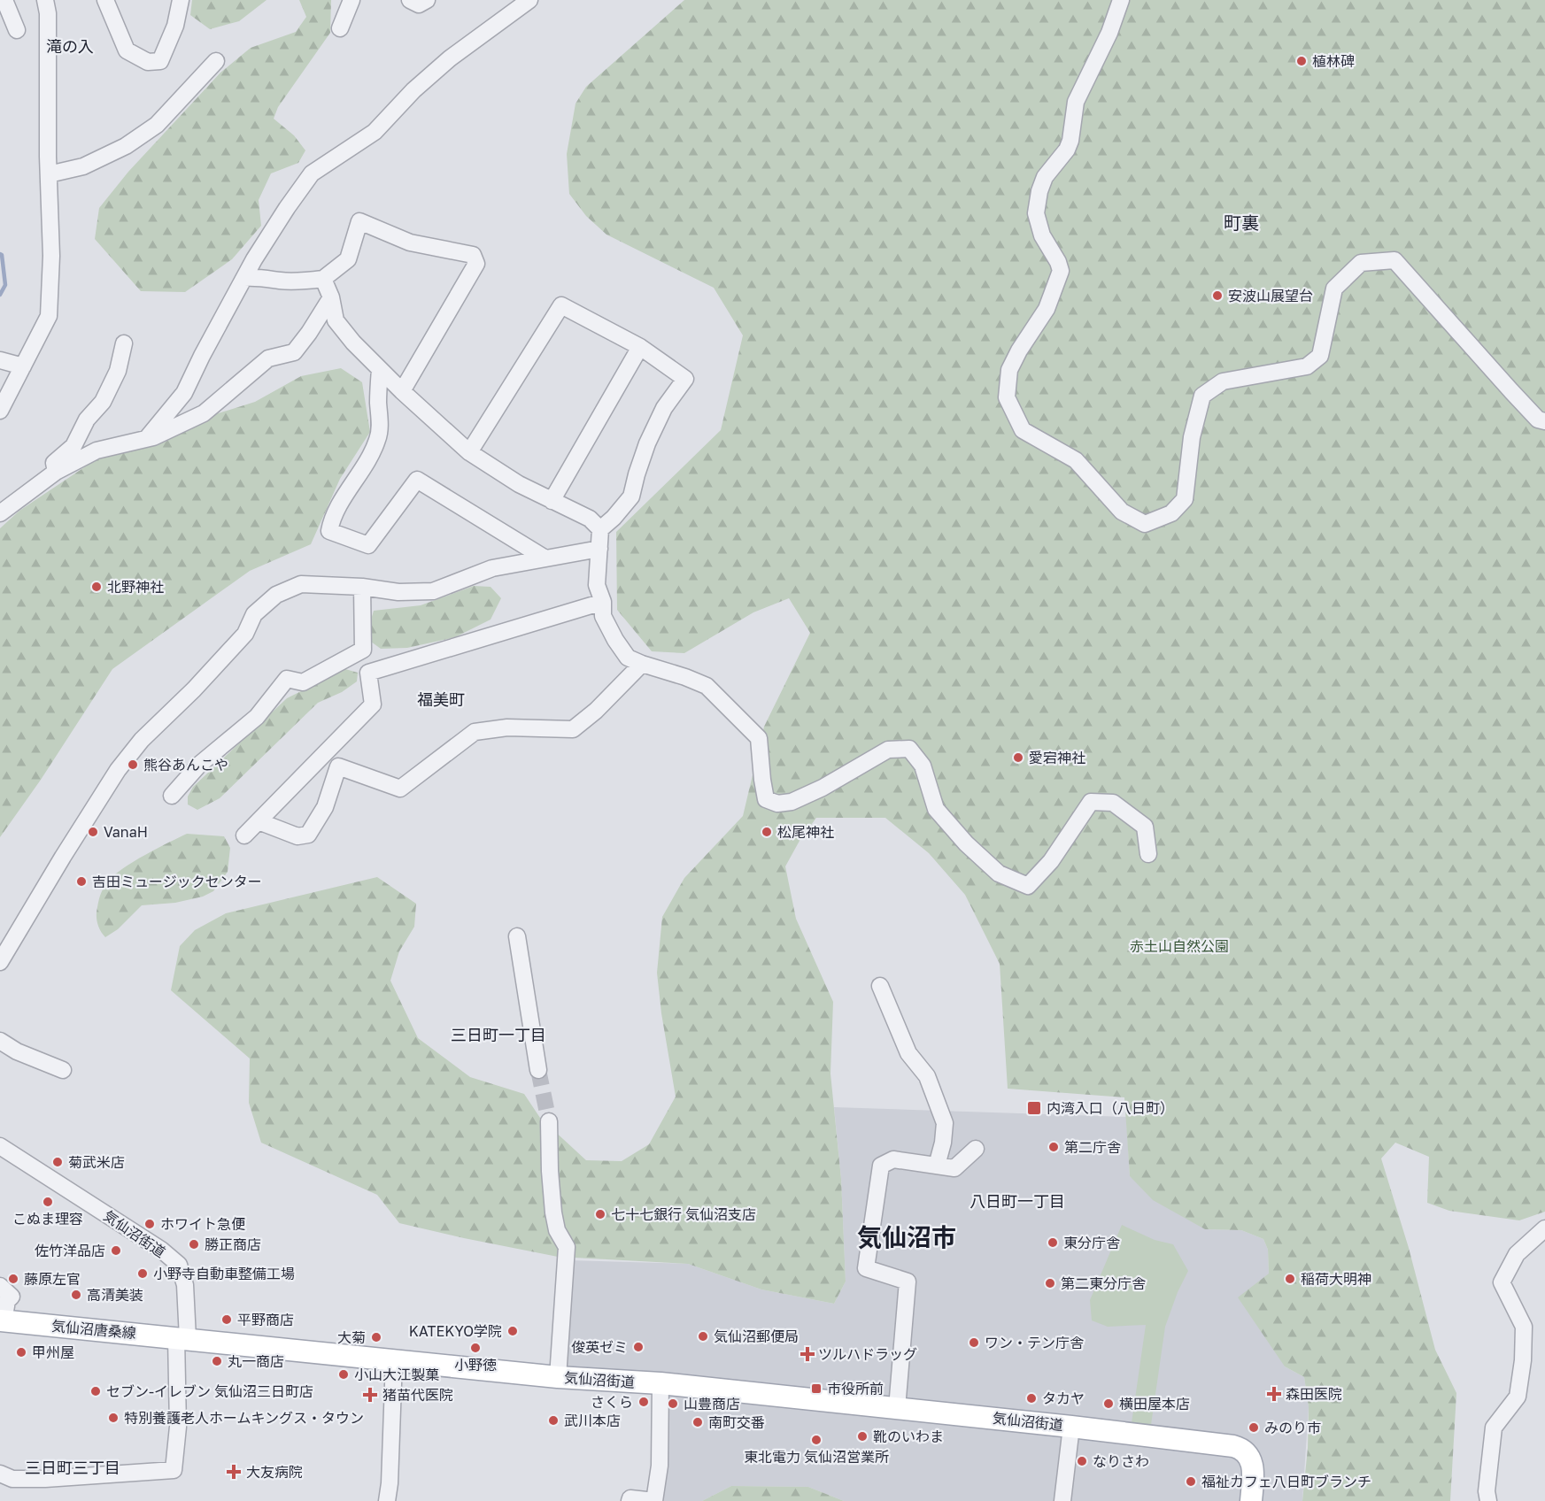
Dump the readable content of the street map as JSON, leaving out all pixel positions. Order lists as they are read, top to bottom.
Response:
{
  "streets": {
    "main road": ["気仙沼街道", "気仙沼唐桑線"]
  },
  "crossings": [
    ["気仙沼街道", "気仙沼唐桑線"]
  ],
  "districts": [
    "滝の入",
    "町裏",
    "福美町",
    "三日町一丁目",
    "八日町一丁目",
    "気仙沼市",
    "三日町三丁目"
  ],
  "parks": ["赤土山自然公園"],
  "places": {
    "other": [
      "植林碑",
      "安波山展望台",
      "北野神社",
      "愛宕神社",
      "熊谷あんこや",
      "VanaH",
      "松尾神社",
      "吉田ミュージックセンター",
      "第二庁舎",
      "菊武米店",
      "こぬま理容",
      "七十七銀行 気仙沼支店",
      "ホワイト急便",
      "東分庁舎",
      "勝正商店",
      "佐竹洋品店",
      "小野寺自動車整備工場",
      "藤原左官",
      "稲荷大明神",
      "第二東分庁舎",
      "高清美装",
      "平野商店",
      "KATEKYO学院",
      "気仙沼郵便局",
      "大菊",
      "ワン・テン庁舎",
      "俊英ゼミ",
      "小野徳",
      "甲州屋",
      "丸一商店",
      "小山大江製菓",
      "セブン-イレブン 気仙沼三日町店",
      "タカヤ",
      "さくら",
      "山豊商店",
      "横田屋本店",
      "特別養護老人ホームキングス・タウン",
      "武川本店",
      "南町交番",
      "みのり市",
      "靴のいわま",
      "東北電力 気仙沼営業所",
      "なりさわ",
      "福祉カフェ八日町ブランチ"
    ],
    "transit": ["内湾入口（八日町）", "市役所前"],
    "health": [
      "ツルハドラッグ",
      "森田医院",
      "猪苗代医院",
      "大友病院"
    ]
  }
}
